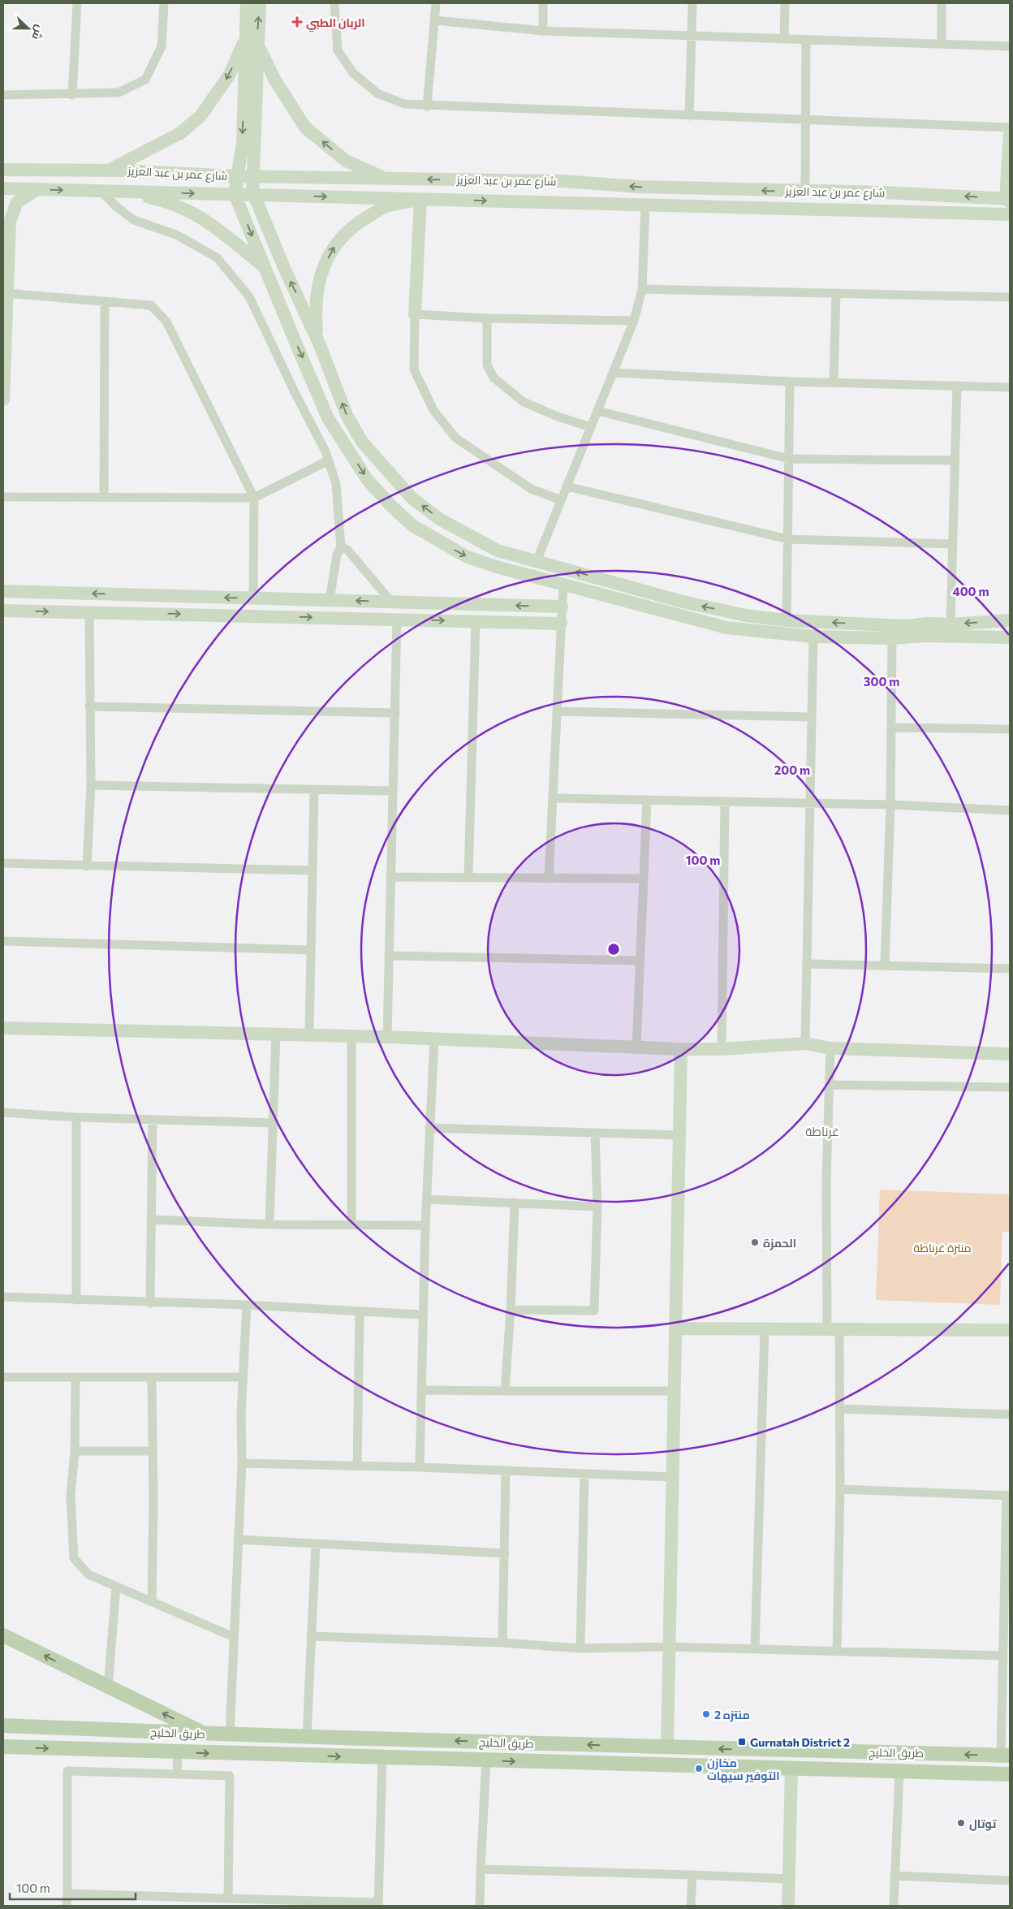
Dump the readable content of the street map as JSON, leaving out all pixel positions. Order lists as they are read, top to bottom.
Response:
{
  "streets": {
    "main road": ["طريق الخليج"],
    "street": ["شارع عمر بن عبد العزيز"]
  },
  "districts": ["غرناطة"],
  "parks": ["منتزة غرناطة"],
  "places": {
    "health": ["الربان الطبي"],
    "other": [
      "الحمزة",
      "منتزه 2",
      "مخازن التوفير سيهات",
      "توتال"
    ],
    "transit": ["Gurnatah District 2"]
  },
  "scale_bar": "100 m",
  "north": "right",
  "rings": [
    "400 m",
    "300 m",
    "200 m",
    "100 m"
  ]
}
